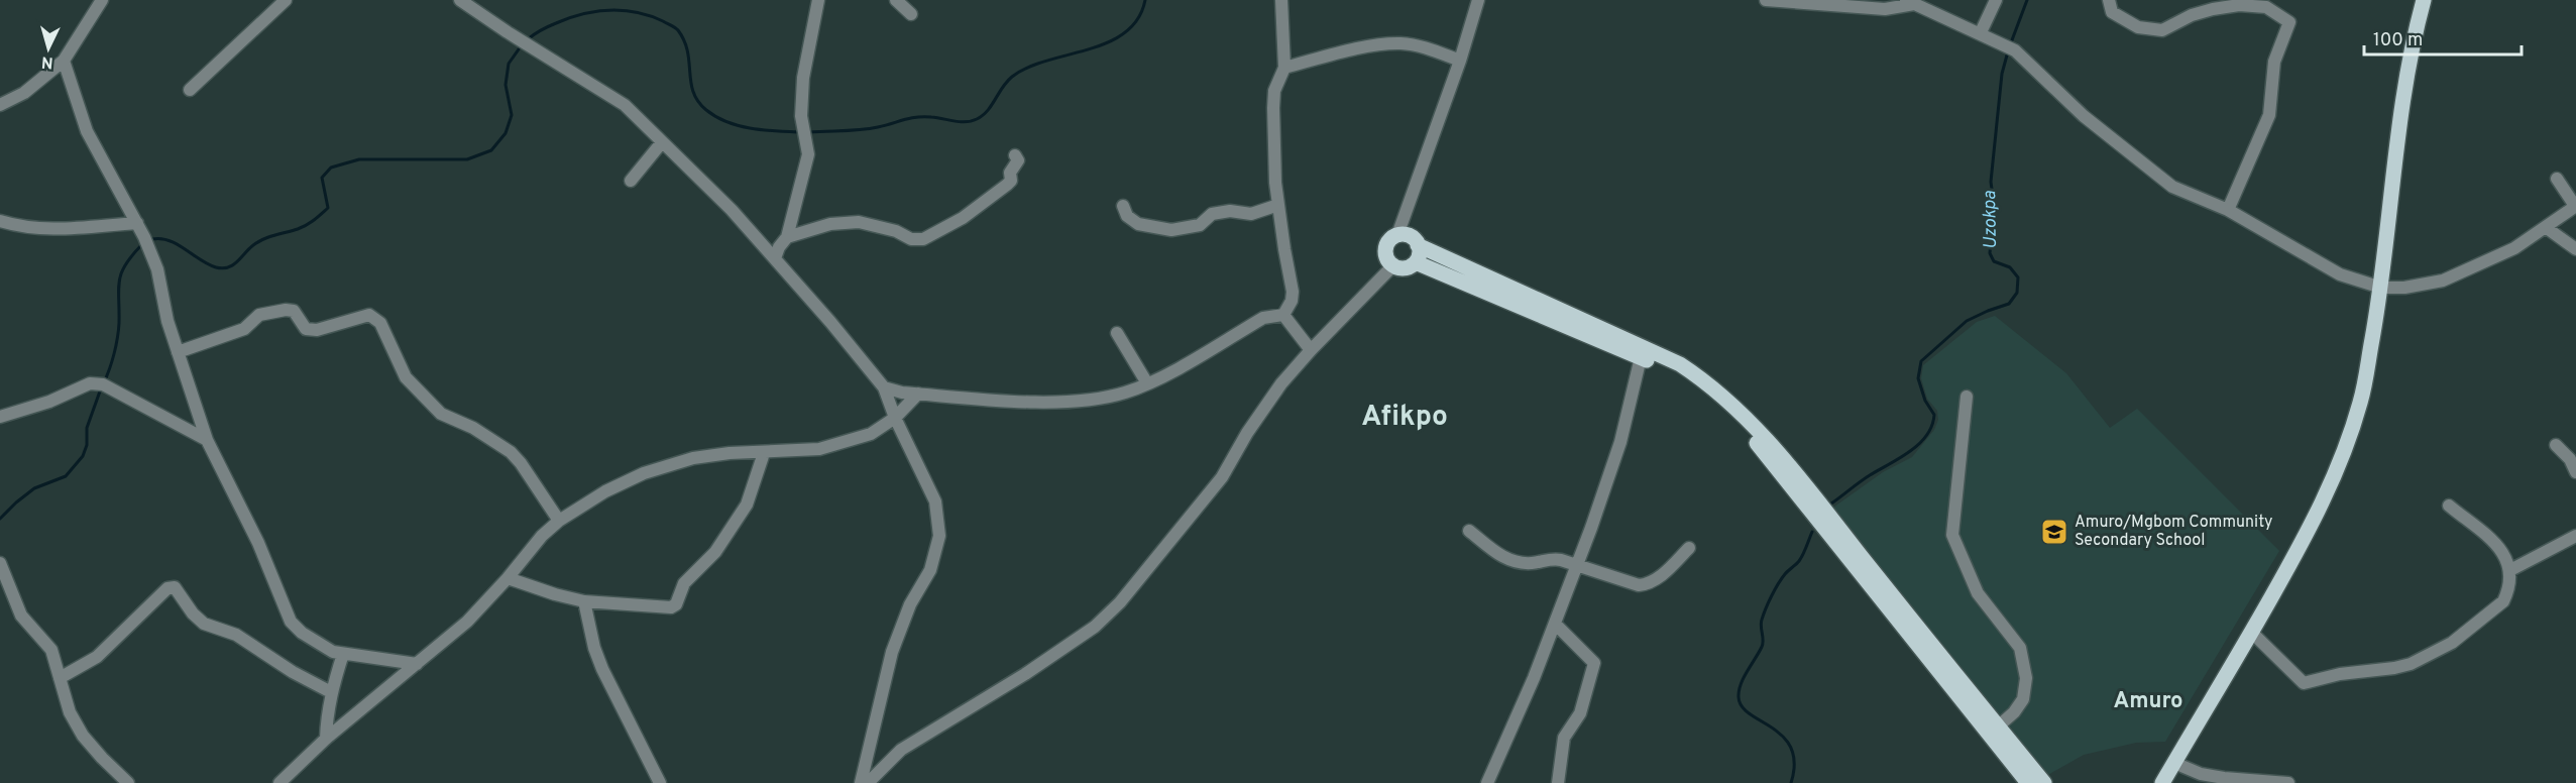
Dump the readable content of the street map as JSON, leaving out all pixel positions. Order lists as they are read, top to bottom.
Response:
{
  "districts": ["Afikpo", "Amuro"],
  "water": ["Uzokpa"],
  "places": {
    "school or university": ["Amuro/Mgbom Community Secondary School"]
  },
  "scale_bar": "100 m",
  "north": "bottom"
}
